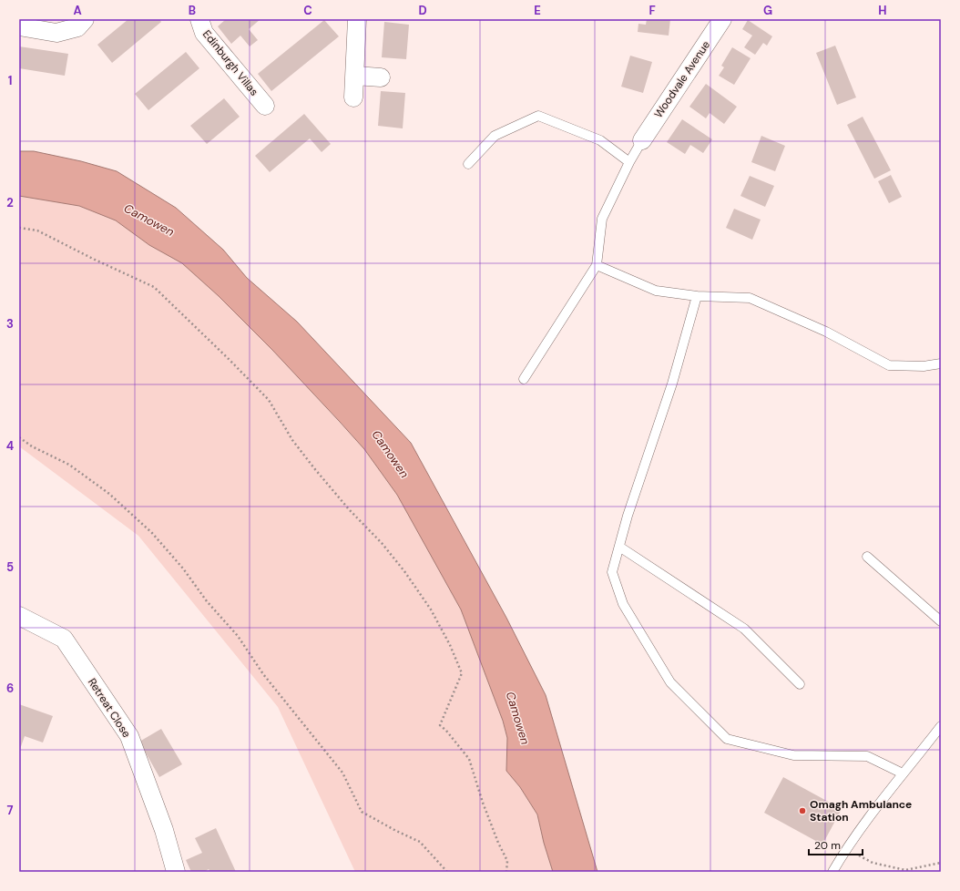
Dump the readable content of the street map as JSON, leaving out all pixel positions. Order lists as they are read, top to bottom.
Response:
{
  "streets": {
    "street": ["Edinburgh Villas", "Woodvale Avenue", "Retreat Close"]
  },
  "water": ["Camowen"],
  "places": ["Omagh Ambulance Station"],
  "scale_bar": "20 m",
  "grid": {
    "columns": [
      "A",
      "B",
      "C",
      "D",
      "E",
      "F",
      "G",
      "H"
    ],
    "rows": [
      "1",
      "2",
      "3",
      "4",
      "5",
      "6",
      "7"
    ]
  }
}
